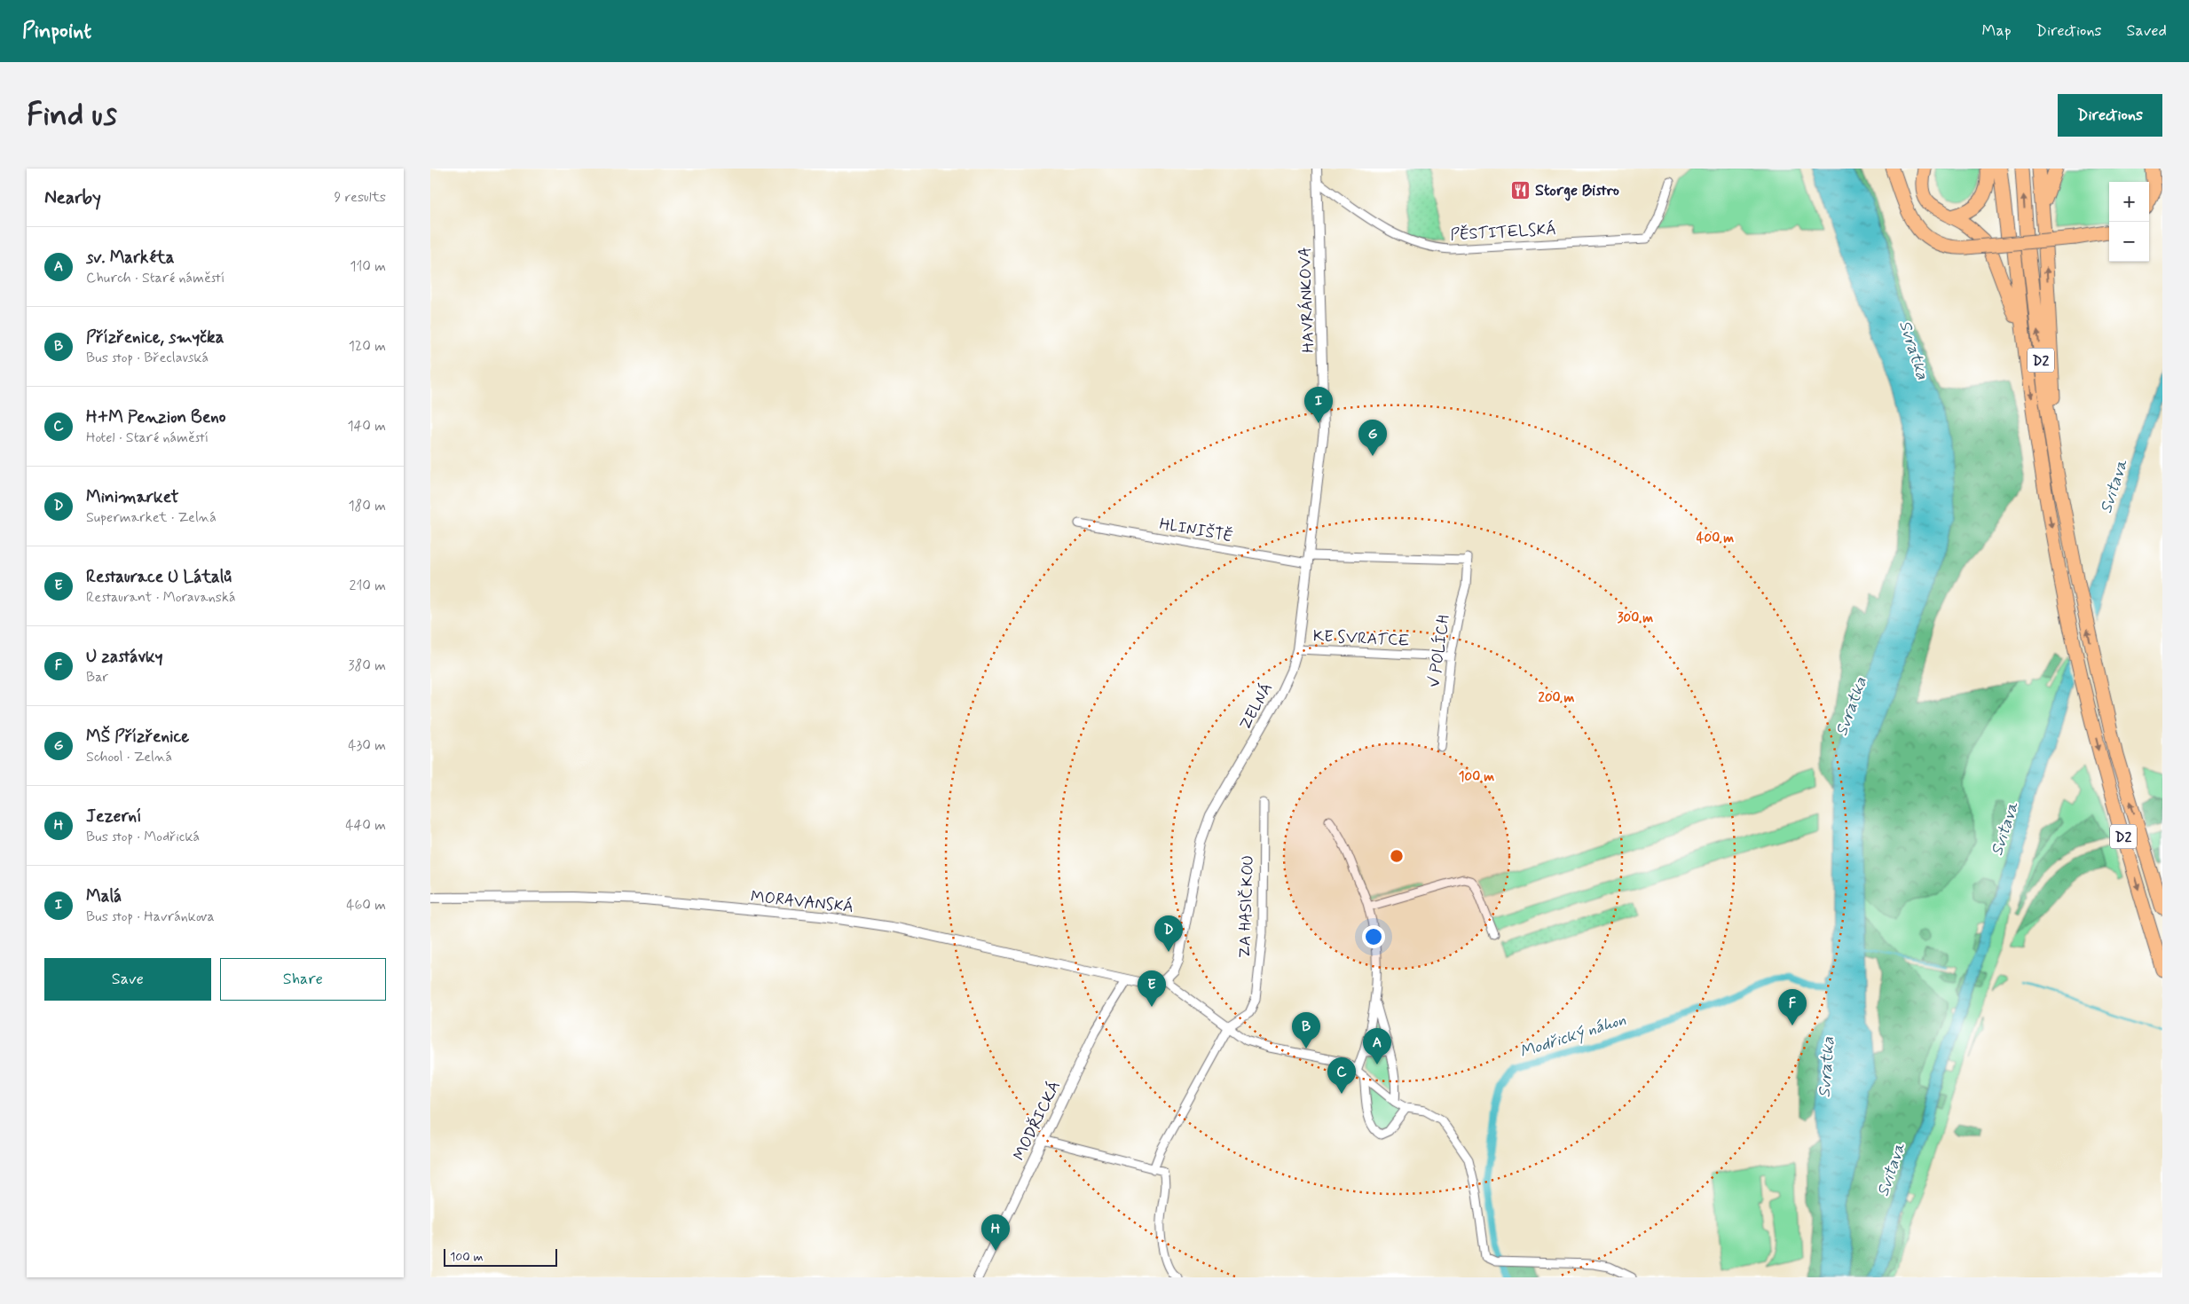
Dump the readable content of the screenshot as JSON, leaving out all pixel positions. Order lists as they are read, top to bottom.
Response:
{
  "streets": {
    "highway": ["D2"],
    "street": [
      "PĚSTITELSKÁ",
      "HAVRÁNKOVA",
      "HLINIŠTĚ",
      "KE SVRATCE",
      "V POLÍCH",
      "ZELNÁ",
      "MORAVANSKÁ",
      "ZA HASIČKOU",
      "MODŘICKÁ"
    ]
  },
  "crossings": [
    ["PĚSTITELSKÁ", "HAVRÁNKOVA"],
    ["HAVRÁNKOVA", "ZELNÁ"],
    ["HLINIŠTĚ", "V POLÍCH"],
    ["HLINIŠTĚ", "ZELNÁ"],
    ["KE SVRATCE", "V POLÍCH"],
    ["KE SVRATCE", "ZELNÁ"],
    ["V POLÍCH", "ZELNÁ"],
    ["ZELNÁ", "MORAVANSKÁ"],
    ["MORAVANSKÁ", "MODŘICKÁ"]
  ],
  "water": ["Svratka", "Svitava", "Modřický náhon"],
  "places": {
    "restaurant": ["Storge Bistro"]
  },
  "scale_bar": "100 m",
  "page": {
    "header": "Pinpoint",
    "nav": ["Map", "Directions", "Saved"],
    "buttons": [
      "Directions",
      ["Save", "Share"]
    ],
    "title": "Find us",
    "heading": ["Nearby", "9 results"],
    "map_buttons": ["+", "−"],
    "list": [
      {
        "mark": "A",
        "name": "sv. Markéta",
        "note": "Church · Staré náměstí",
        "value": "110 m"
      },
      {
        "mark": "B",
        "name": "Přízřenice, smyčka",
        "note": "Bus stop · Břeclavská",
        "value": "120 m"
      },
      {
        "mark": "C",
        "name": "H+M Penzion Beno",
        "note": "Hotel · Staré náměstí",
        "value": "140 m"
      },
      {
        "mark": "D",
        "name": "Minimarket",
        "note": "Supermarket · Zelná",
        "value": "180 m"
      },
      {
        "mark": "E",
        "name": "Restaurace U Látalů",
        "note": "Restaurant · Moravanská",
        "value": "210 m"
      },
      {
        "mark": "F",
        "name": "U zastávky",
        "note": "Bar",
        "value": "380 m"
      },
      {
        "mark": "G",
        "name": "MŠ Přízřenice",
        "note": "School · Zelná",
        "value": "430 m"
      },
      {
        "mark": "H",
        "name": "Jezerní",
        "note": "Bus stop · Modřická",
        "value": "440 m"
      },
      {
        "mark": "I",
        "name": "Malá",
        "note": "Bus stop · Havránkova",
        "value": "460 m"
      }
    ],
    "pins": [
      "I",
      "G",
      "D",
      "E",
      "F",
      "B",
      "A",
      "C",
      "H"
    ],
    "scale": "100 m"
  },
  "rings": [
    "400 m",
    "300 m",
    "200 m",
    "100 m"
  ]
}
